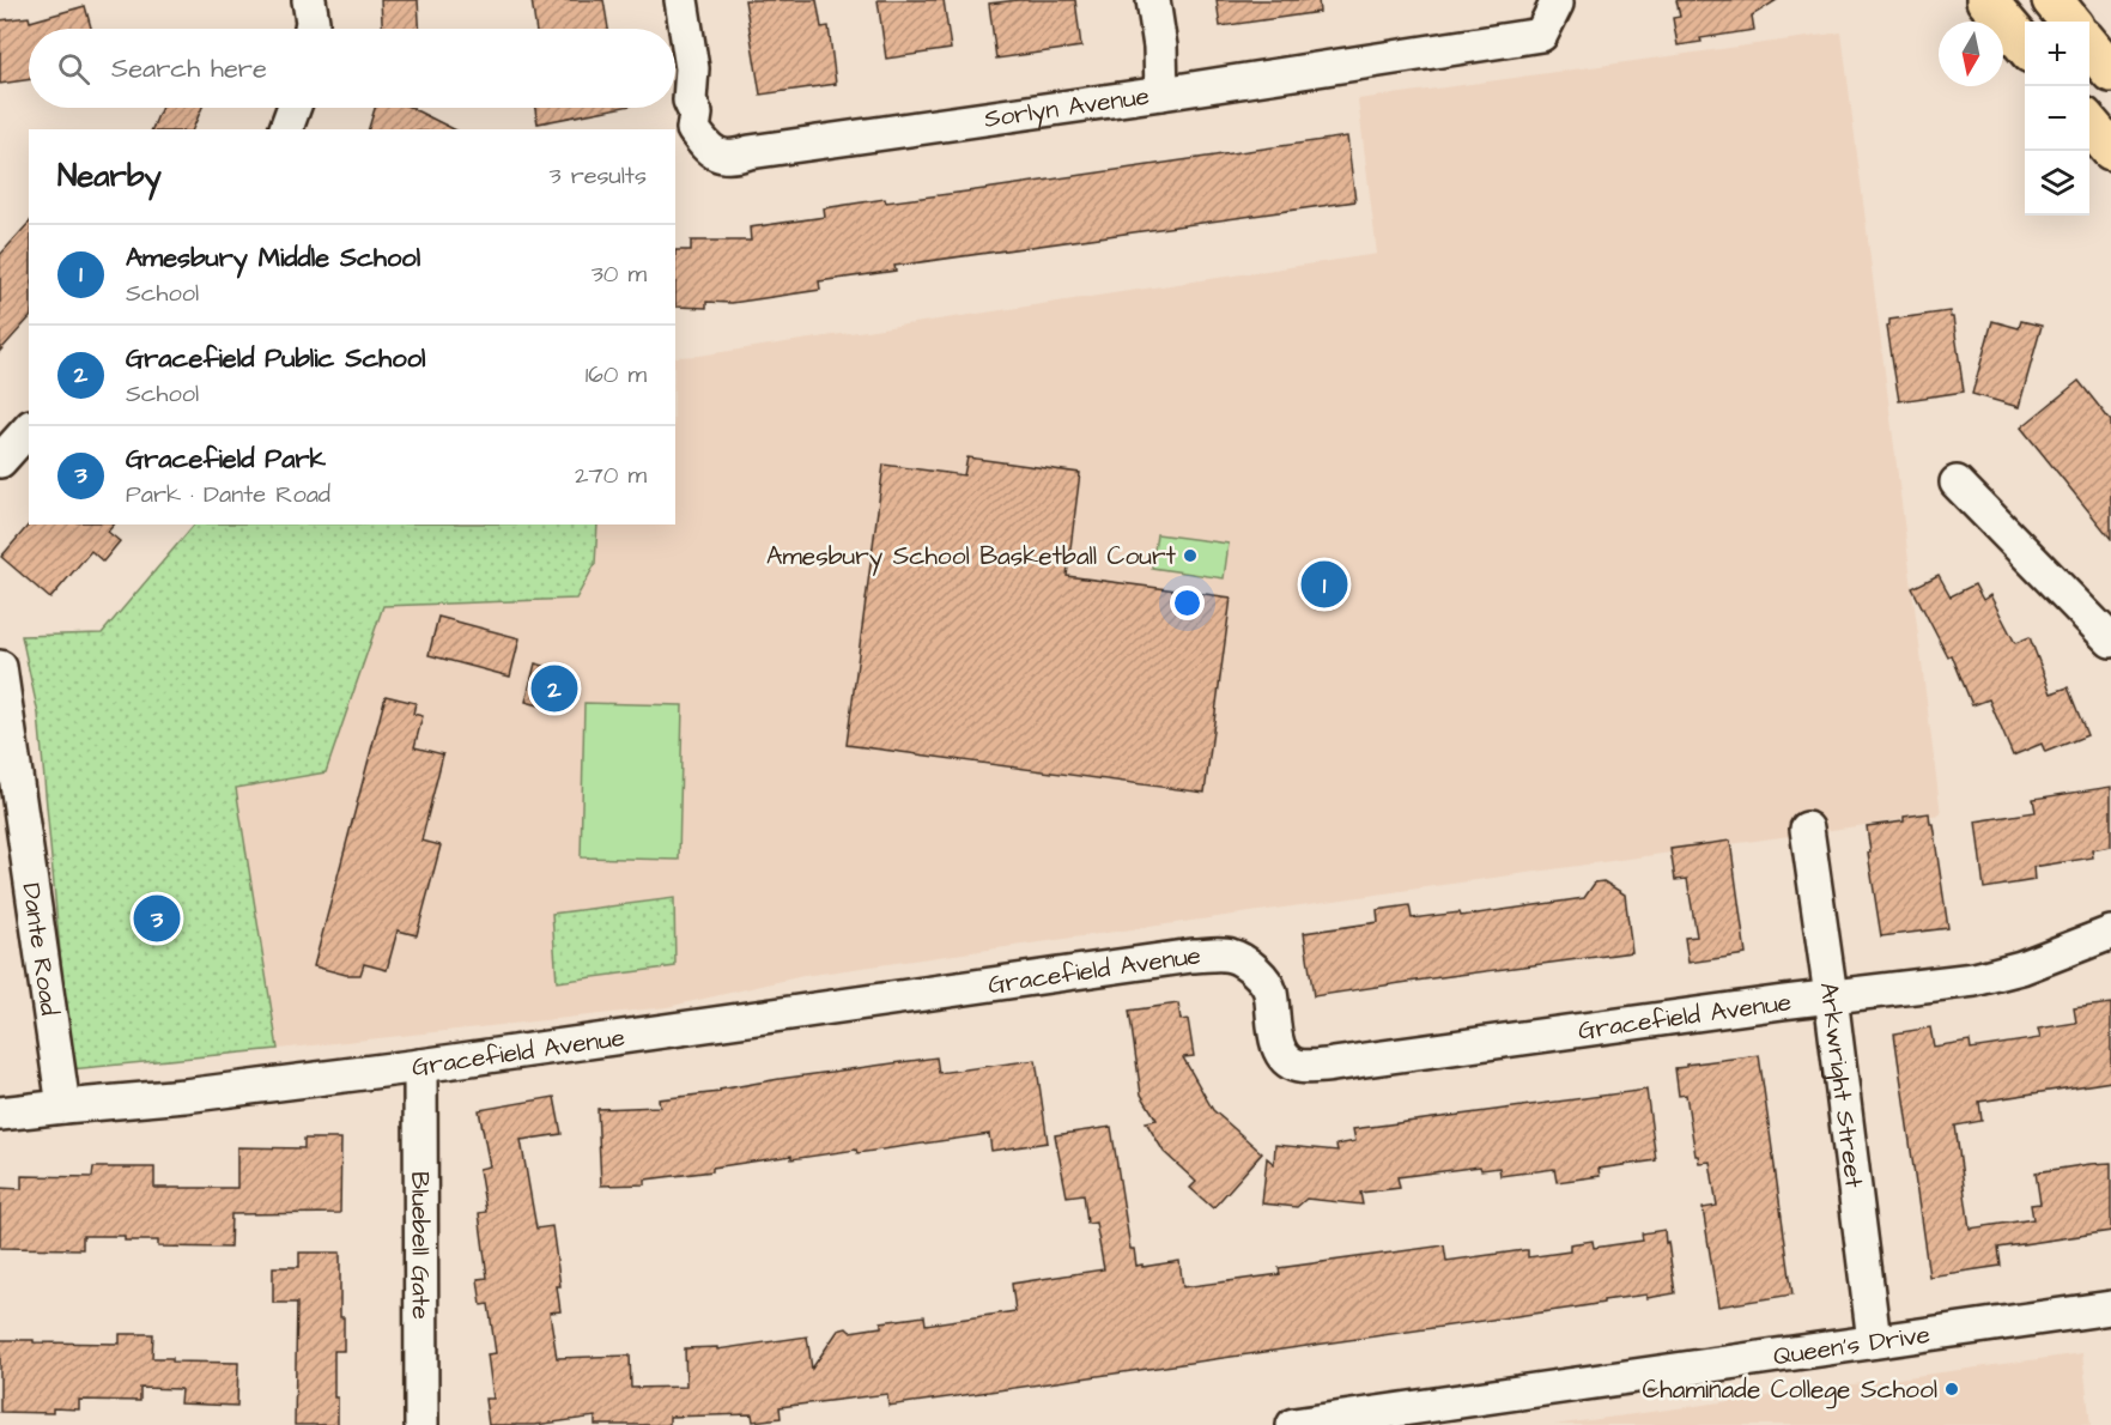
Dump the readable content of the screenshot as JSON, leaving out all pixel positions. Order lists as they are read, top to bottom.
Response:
{
  "streets": {
    "street": [
      "Sorlyn Avenue",
      "Dante Road",
      "Gracefield Avenue",
      "Arkwright Street",
      "Bluebell Gate",
      "Queen's Drive"
    ]
  },
  "crossings": [
    ["Dante Road", "Gracefield Avenue"],
    ["Gracefield Avenue", "Arkwright Street"],
    ["Gracefield Avenue", "Bluebell Gate"],
    ["Arkwright Street", "Queen's Drive"]
  ],
  "places": ["Amesbury School Basketball Court", "Chaminade College School"],
  "north": "bottom",
  "page": {
    "map_buttons": ["+", "−"],
    "search": "Search here",
    "heading": ["Nearby", "3 results"],
    "list": [
      {
        "mark": "1",
        "name": "Amesbury Middle School",
        "note": "School",
        "value": "30 m"
      },
      {
        "mark": "2",
        "name": "Gracefield Public School",
        "note": "School",
        "value": "160 m"
      },
      {
        "mark": "3",
        "name": "Gracefield Park",
        "note": "Park · Dante Road",
        "value": "270 m"
      }
    ],
    "pins": ["1", "2", "3"]
  }
}
